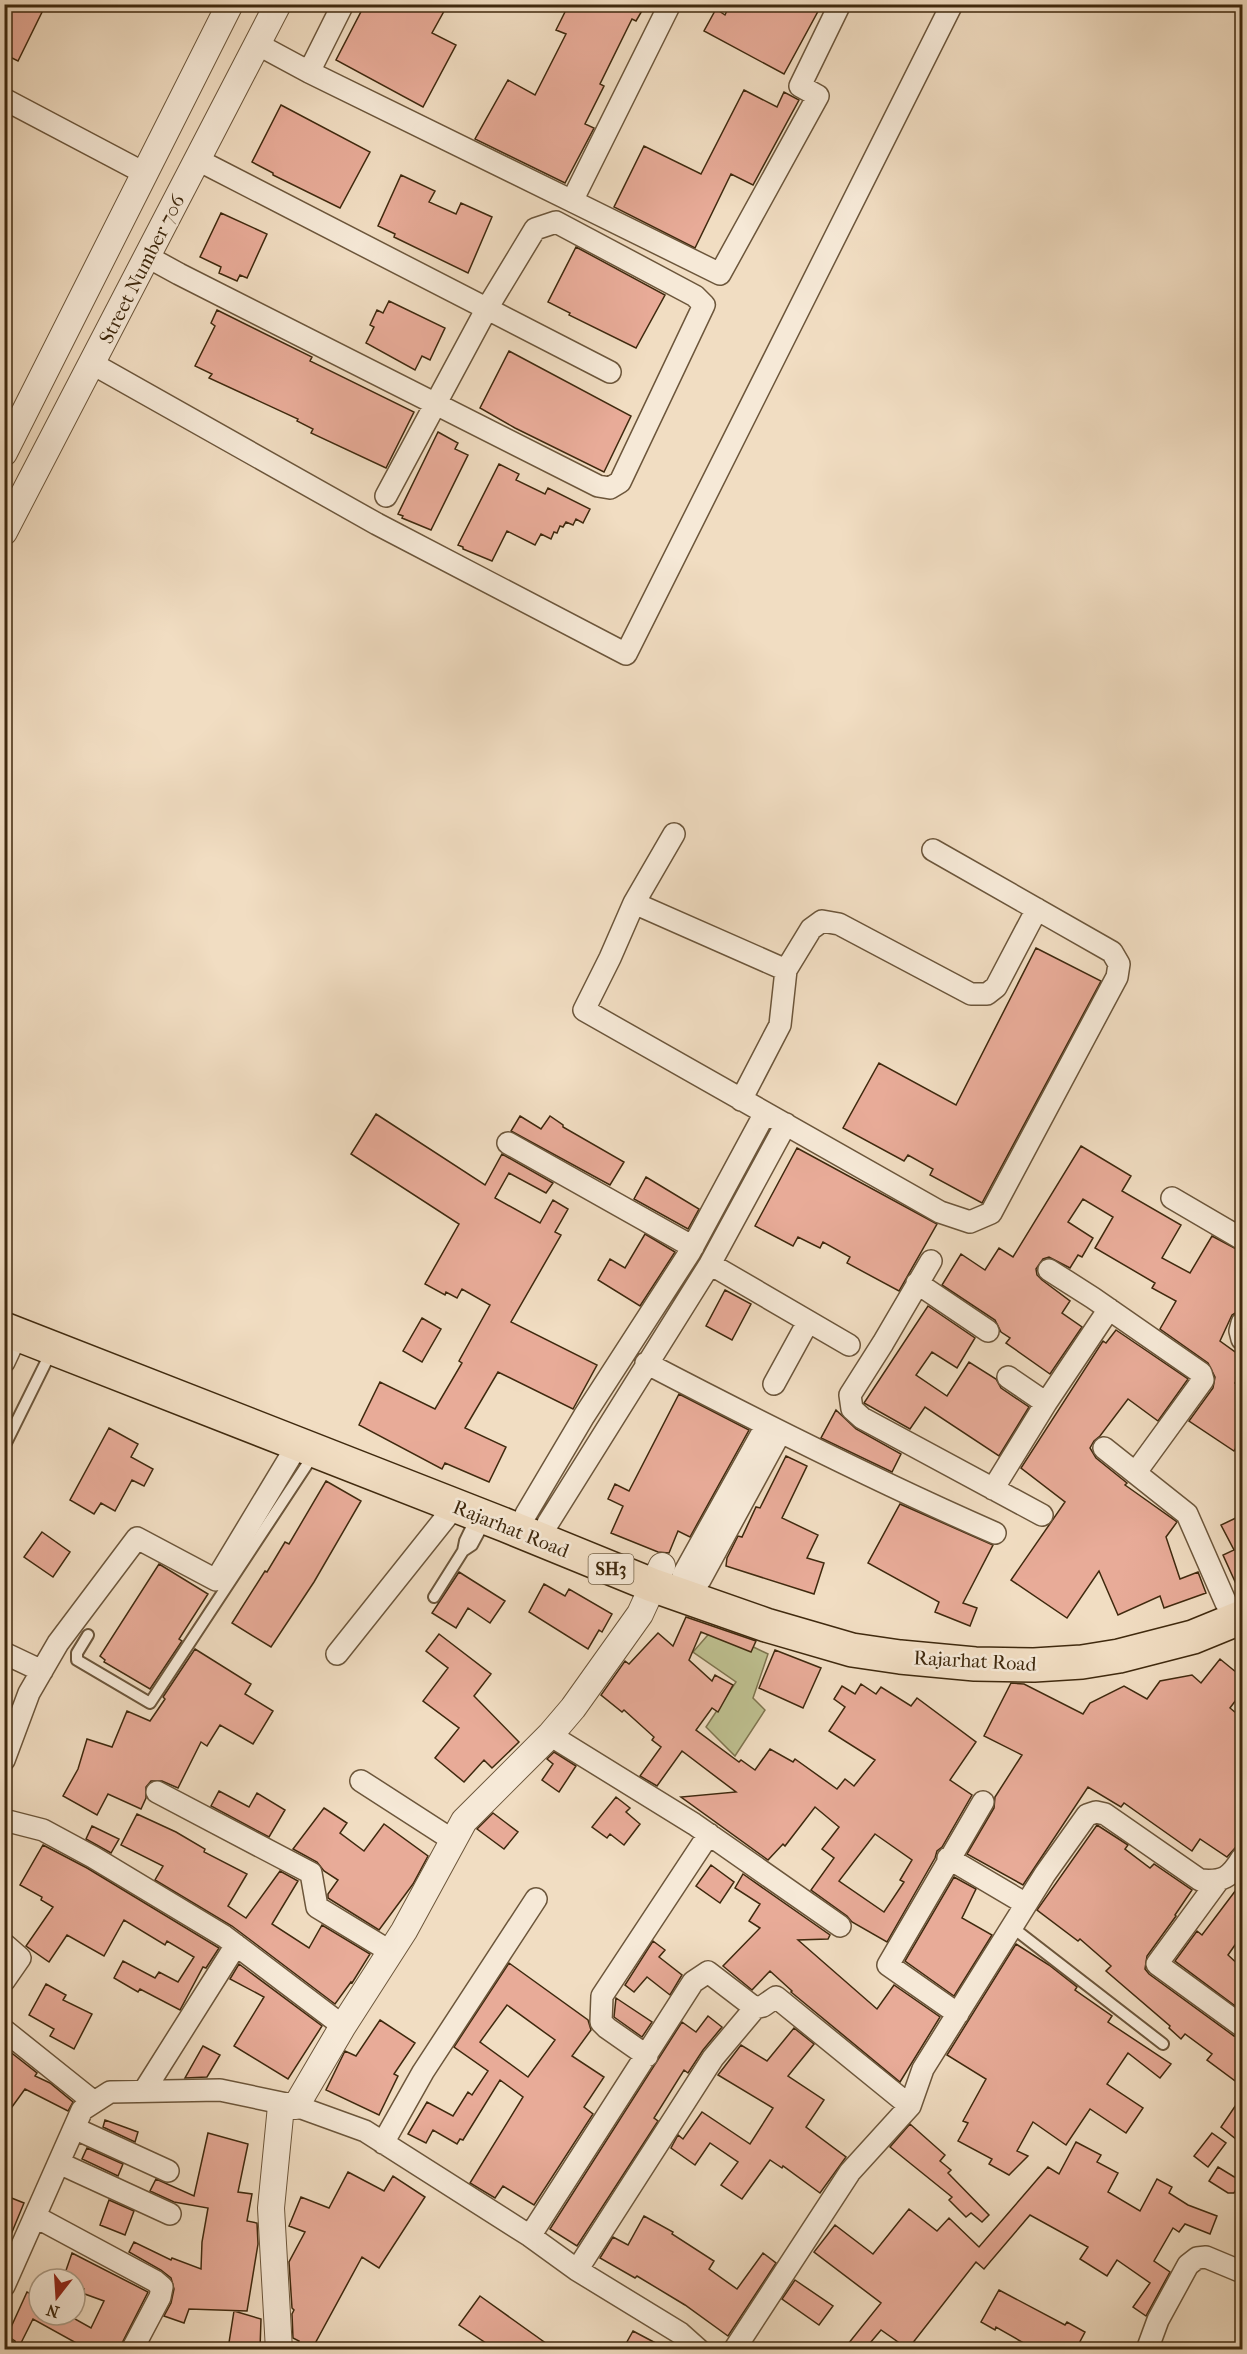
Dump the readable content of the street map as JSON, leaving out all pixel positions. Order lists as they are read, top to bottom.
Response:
{
  "streets": {
    "main road": ["Rajarhat Road", "SH3"],
    "street": ["Street Number 706"]
  },
  "north": "bottom"
}
